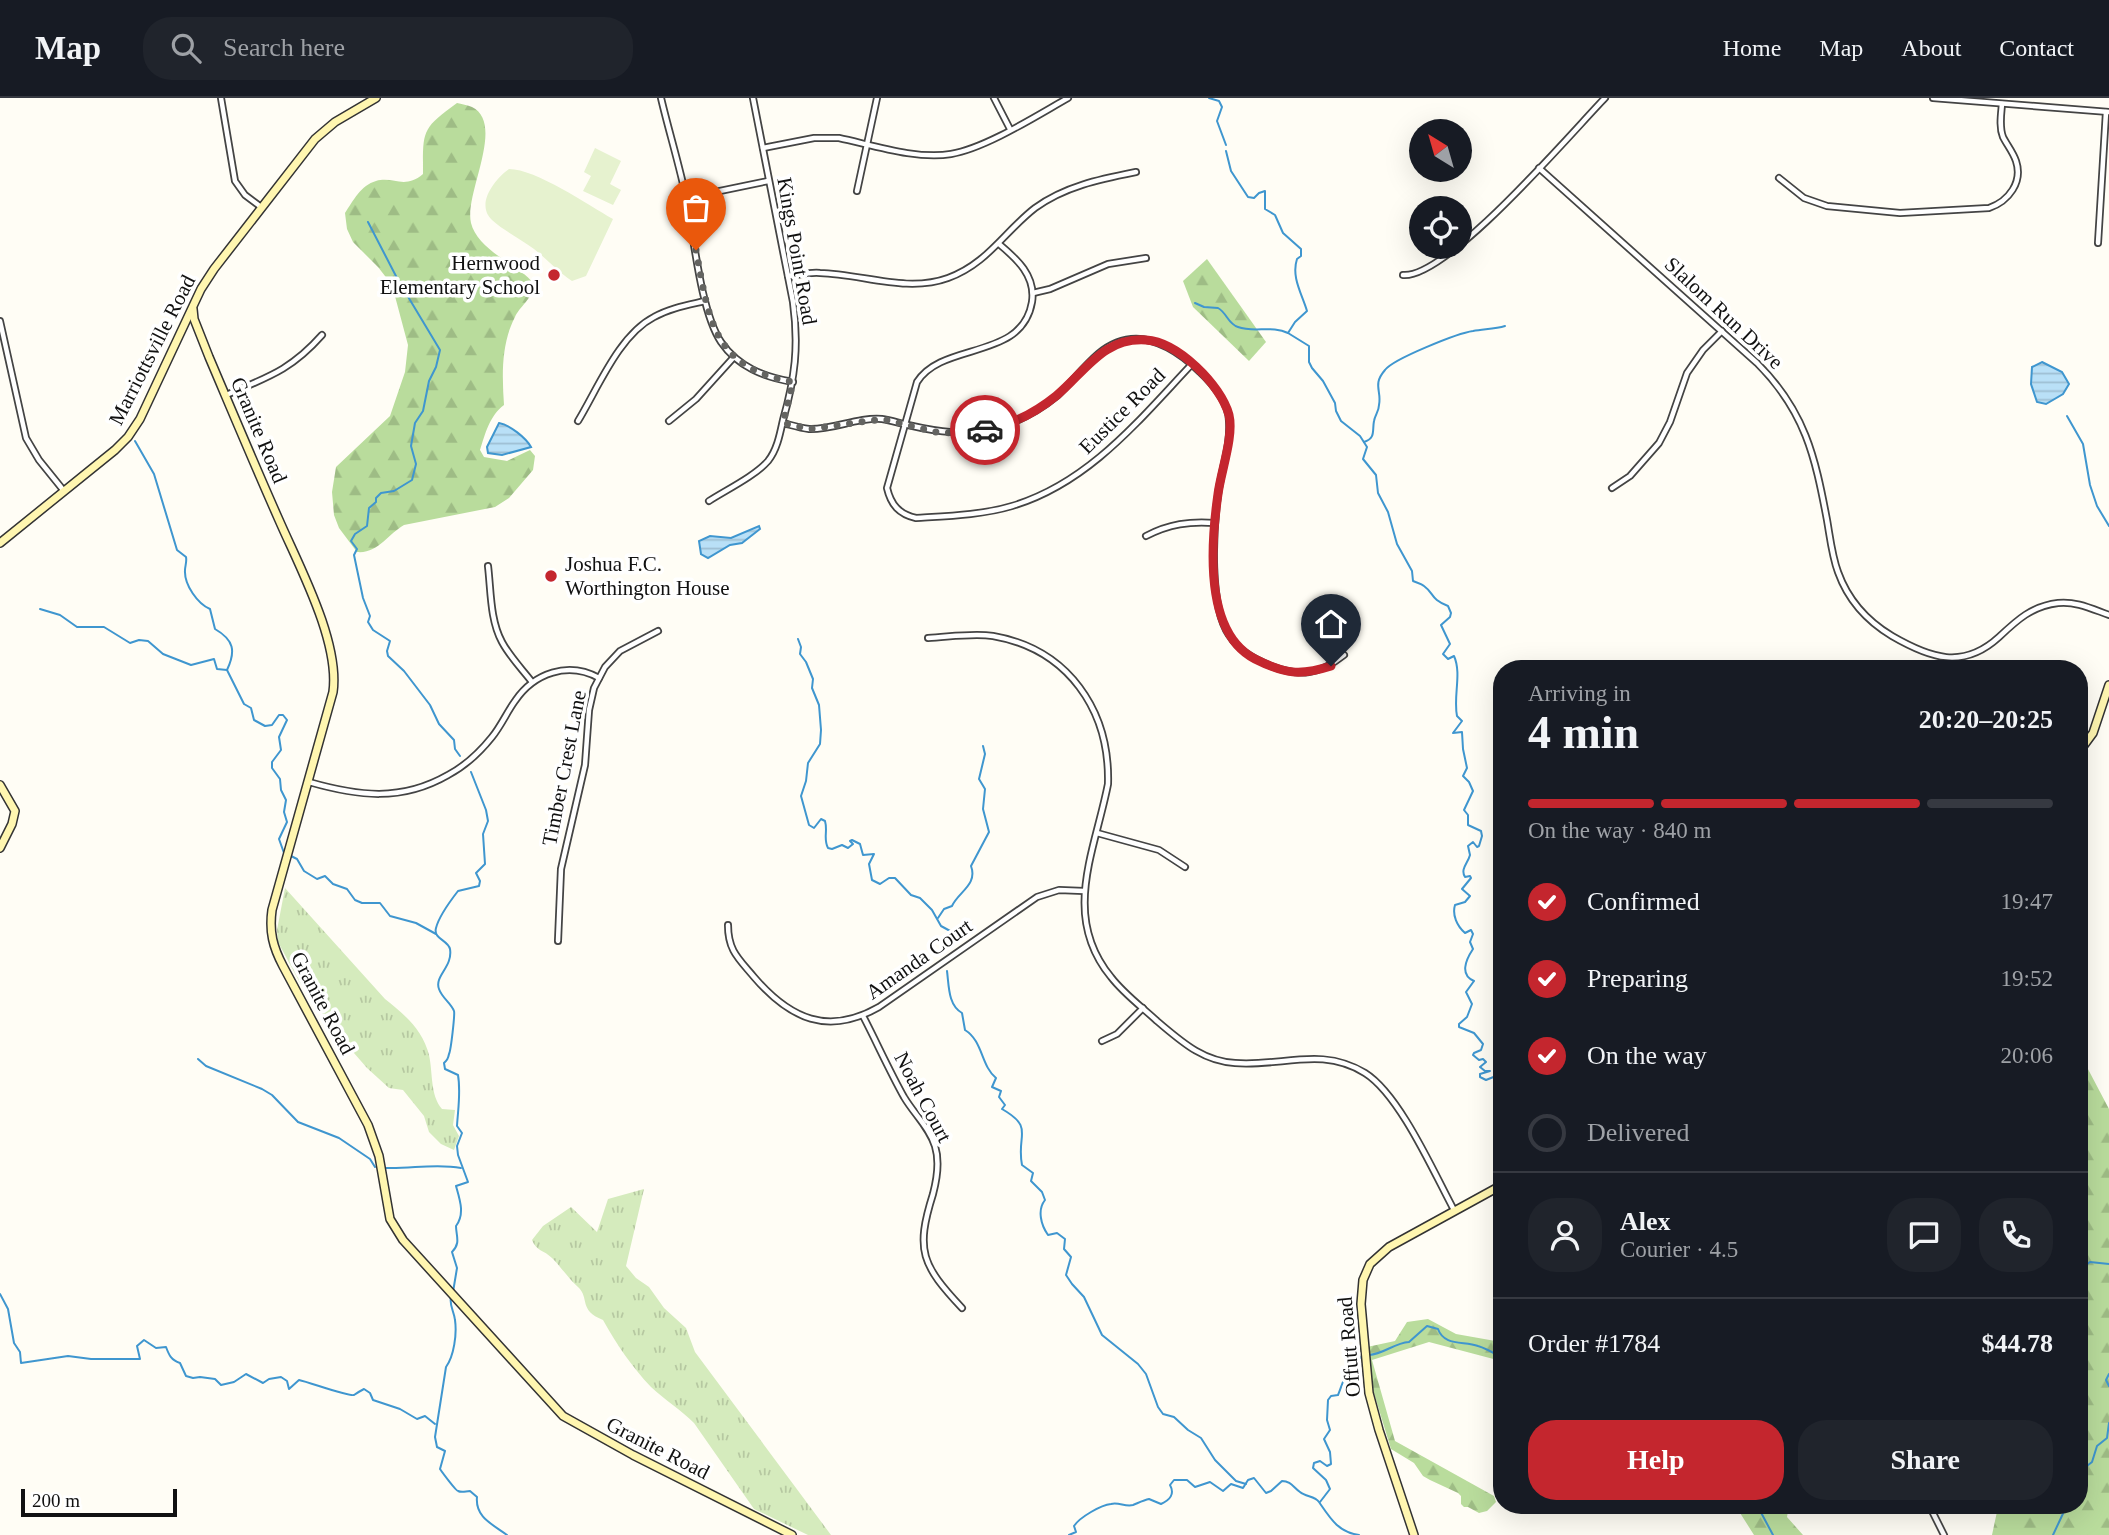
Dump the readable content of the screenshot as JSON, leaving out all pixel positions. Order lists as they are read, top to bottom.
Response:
{
  "streets": {
    "street": [
      "Kings Point Road",
      "Slalom Run Drive",
      "Marriottsville Road",
      "Eustice Road",
      "Granite Road",
      "Timber Crest Lane",
      "Amanda Court",
      "Noah Court",
      "Offutt Road"
    ]
  },
  "crossings": [
    ["Marriottsville Road", "Granite Road"],
    ["Amanda Court", "Noah Court"]
  ],
  "places": ["Hernwood Elementary School", "Joshua F.C. Worthington House"],
  "scale_bar": "200 m",
  "north": "top left",
  "page": {
    "header": "Map",
    "search": "Search here",
    "nav": [
      "Home",
      "Map",
      "About",
      "Contact"
    ],
    "heading": ["4 min", "Arriving in", "20:20–20:25"],
    "panel": [
      "Alex",
      "Courier · 4.5",
      "Order #1784",
      "$44.78"
    ],
    "bar": "On the way · 840 m",
    "list": [
      ["Confirmed", "19:47"],
      ["Preparing", "19:52"],
      ["On the way", "20:06"],
      "Delivered"
    ],
    "buttons": ["Help", "Share"],
    "scale": "200 m"
  }
}
